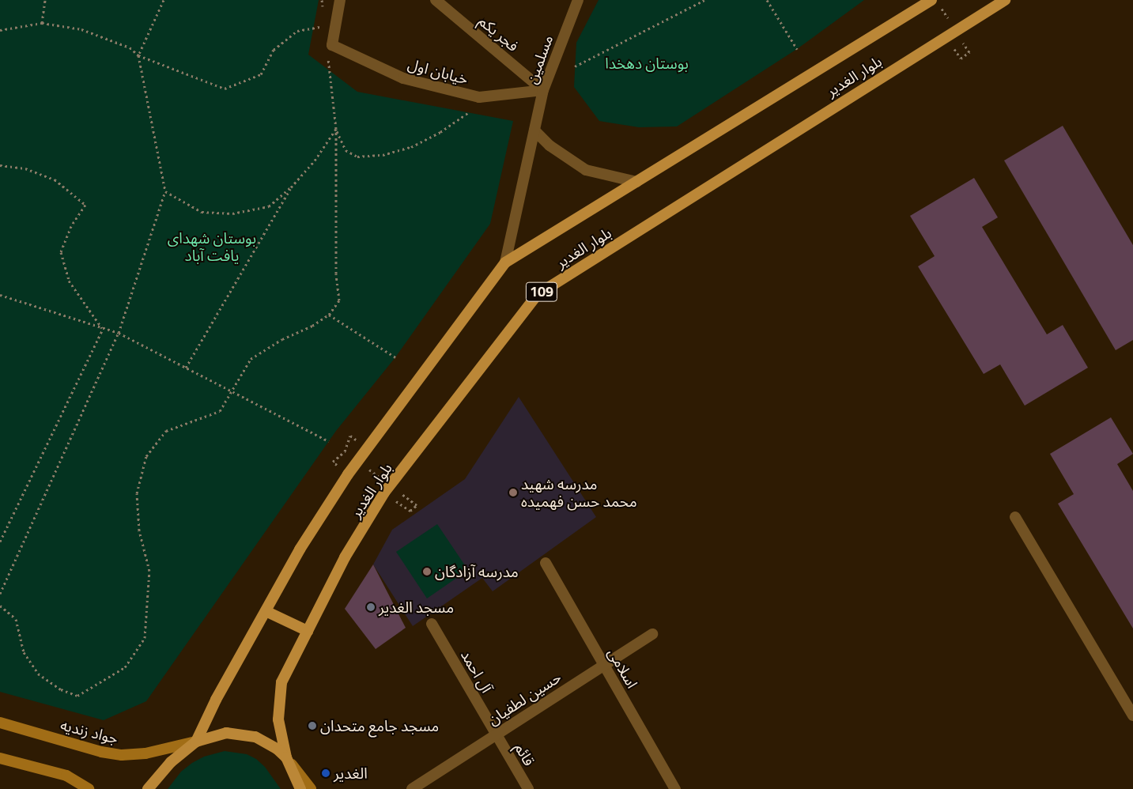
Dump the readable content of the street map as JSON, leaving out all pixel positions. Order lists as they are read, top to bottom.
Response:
{
  "streets": {
    "main road": ["بلوار الغدیر", "109", "جواد زندیه"],
    "street": [
      "فجر یکم",
      "مسلمین",
      "خیابان اول",
      "اسلامی",
      "آل احمد",
      "حسین لطفیان",
      "قائم"
    ]
  },
  "crossings": [
    ["فجر یکم", "مسلمین"],
    ["فجر یکم", "خیابان اول"],
    ["مسلمین", "خیابان اول"],
    ["مسلمین", "بلوار الغدیر"],
    ["بلوار الغدیر", "جواد زندیه"],
    ["اسلامی", "حسین لطفیان"],
    ["آل احمد", "حسین لطفیان"],
    ["آل احمد", "قائم"],
    ["حسین لطفیان", "قائم"]
  ],
  "parks": ["بوستان دهخدا", "بوستان شهدای یافت آباد"],
  "places": [
    "مدرسه شهید محمد حسن فهمیده",
    "مدرسه آزادگان",
    "مسجد الغدیر",
    "مسجد جامع متحدان",
    "الغدیر"
  ]
}
